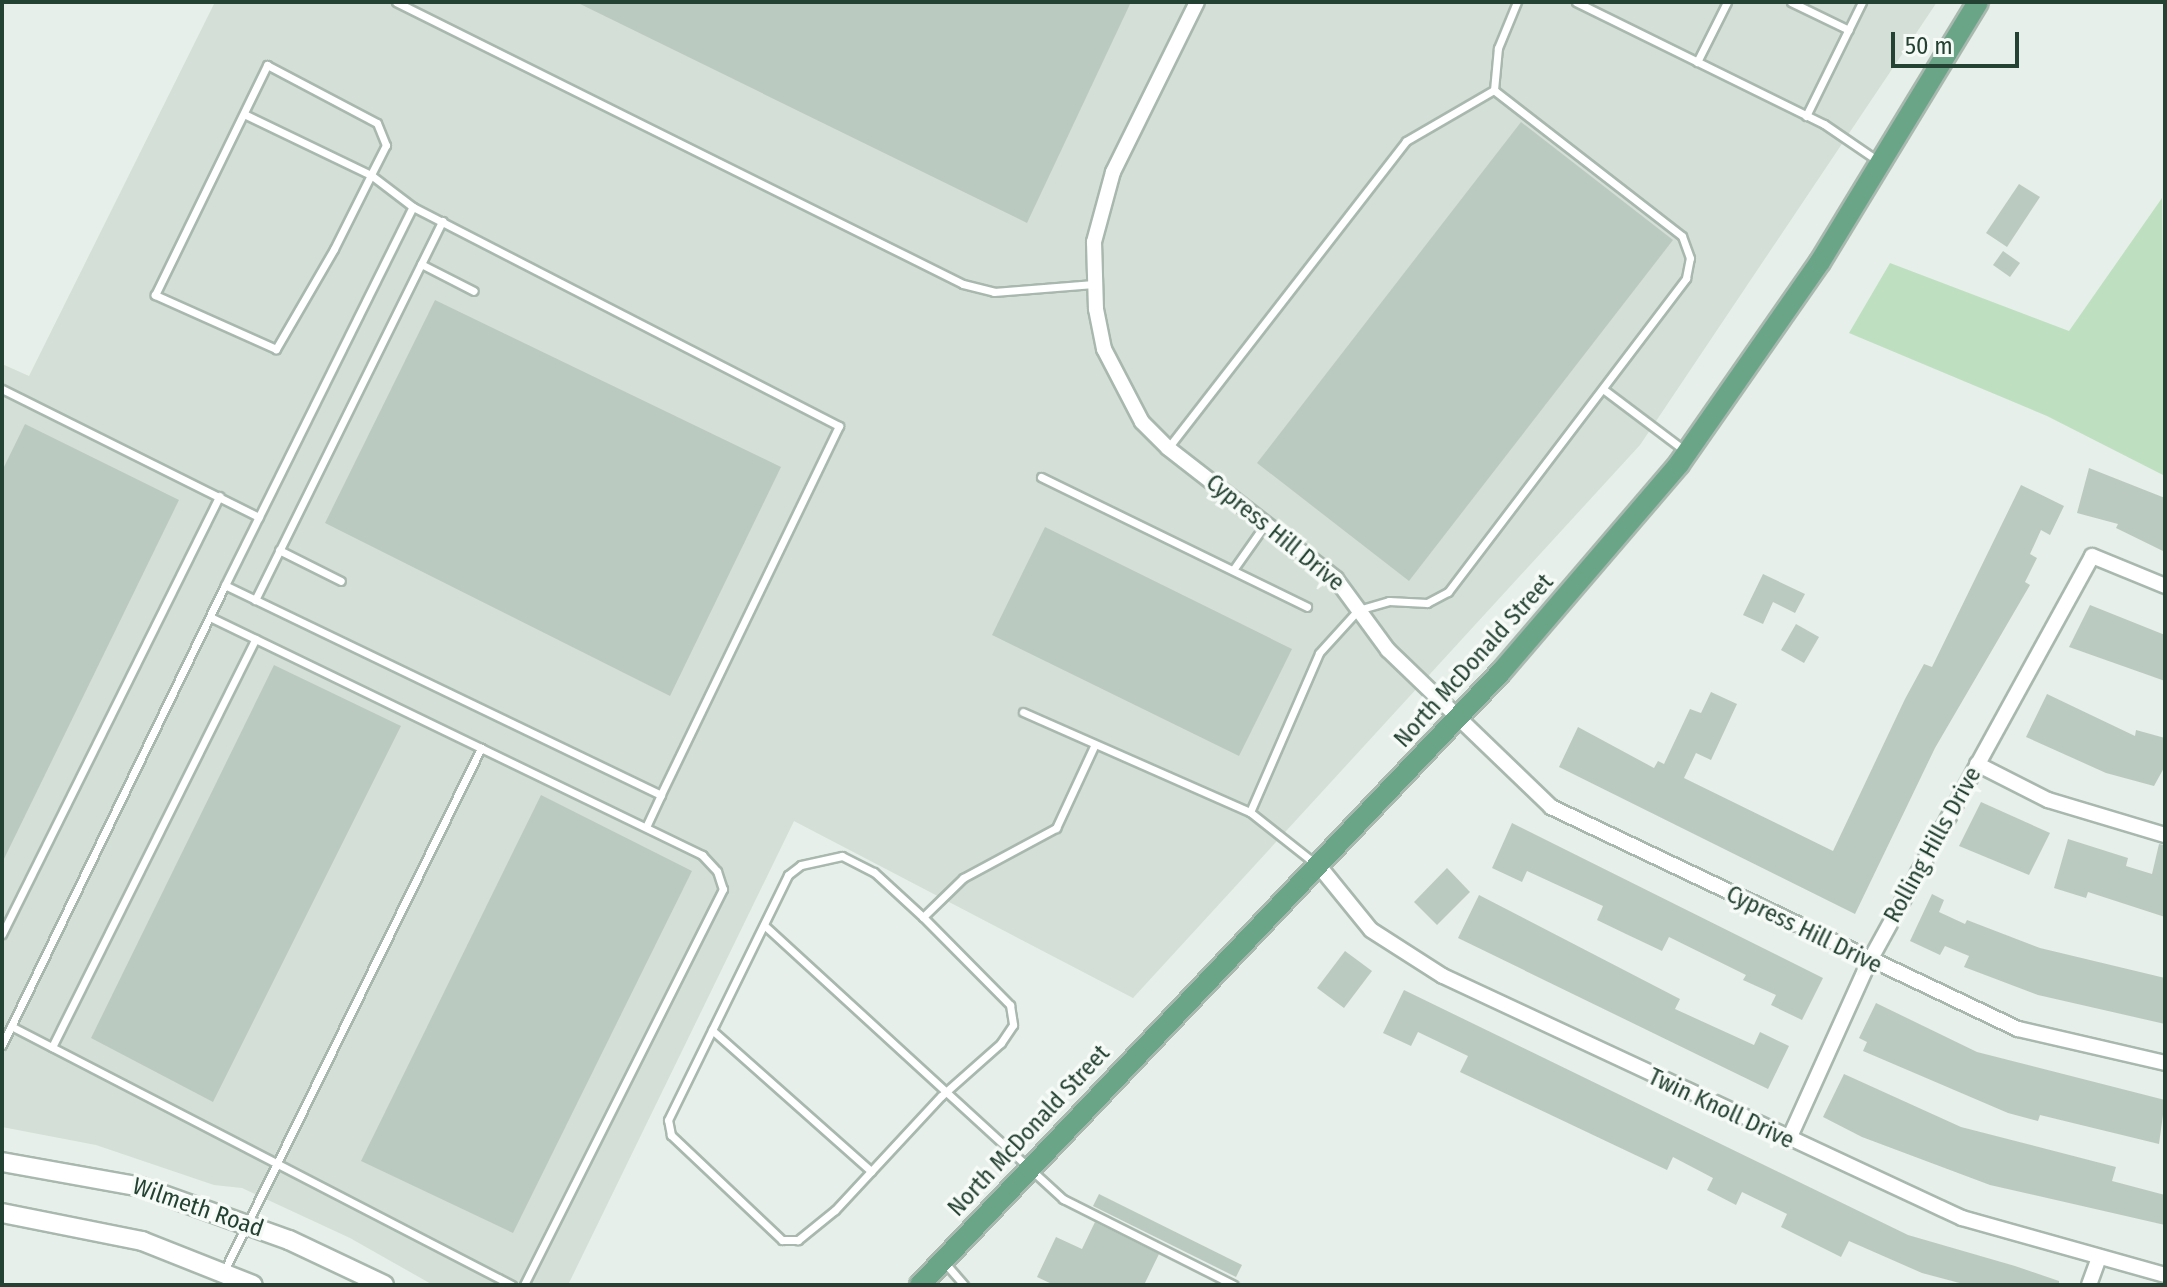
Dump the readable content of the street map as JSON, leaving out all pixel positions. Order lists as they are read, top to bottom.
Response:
{
  "streets": {
    "main road": ["North McDonald Street", "Wilmeth Road"],
    "street": ["Cypress Hill Drive", "Rolling Hills Drive", "Twin Knoll Drive"]
  },
  "crossings": [
    ["Cypress Hill Drive", "North McDonald Street"],
    ["Cypress Hill Drive", "Rolling Hills Drive"],
    ["North McDonald Street", "Twin Knoll Drive"],
    ["Rolling Hills Drive", "Twin Knoll Drive"]
  ],
  "scale_bar": "50 m"
}
